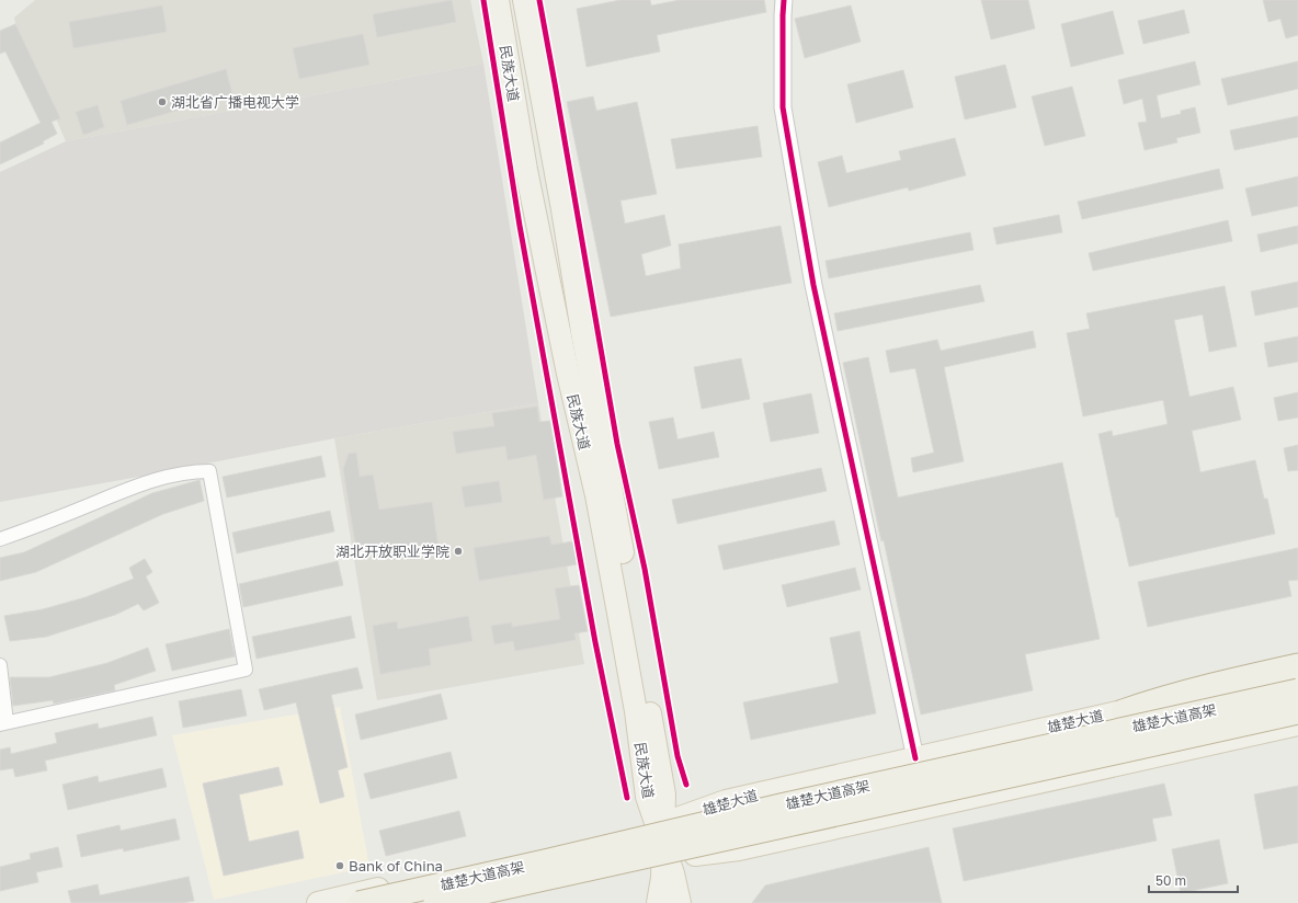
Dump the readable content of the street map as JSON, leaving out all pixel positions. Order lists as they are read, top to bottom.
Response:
{
  "streets": {
    "highway": ["雄楚大道高架"],
    "main road": ["民族大道", "雄楚大道"]
  },
  "crossings": [
    ["民族大道", "雄楚大道"]
  ],
  "places": ["湖北省广播电视大学", "湖北开放职业学院", "Bank of China"],
  "scale_bar": "50 m"
}
